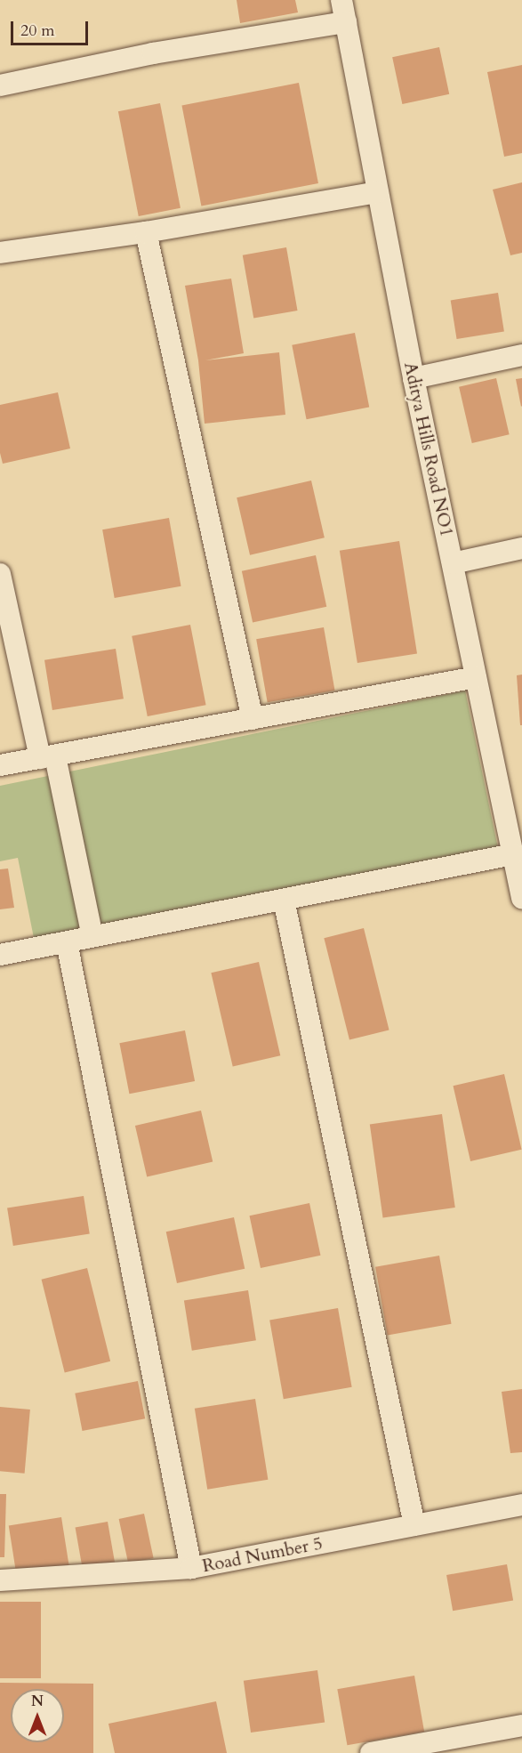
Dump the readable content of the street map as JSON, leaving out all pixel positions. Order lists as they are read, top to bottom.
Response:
{
  "streets": {
    "street": ["Aditya Hills Road NO1", "Road Number 5"]
  },
  "scale_bar": "20 m",
  "north": "top"
}
